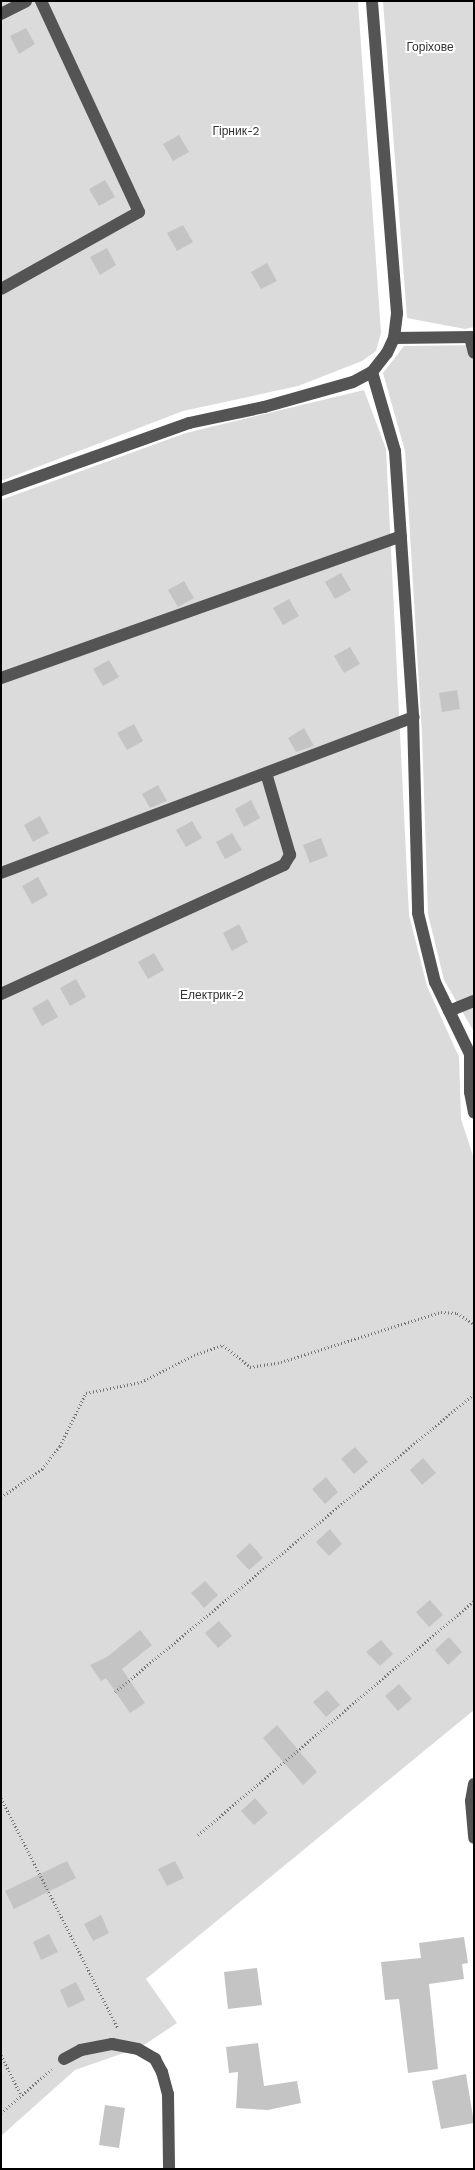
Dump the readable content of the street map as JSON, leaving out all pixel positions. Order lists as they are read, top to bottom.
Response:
{
  "parks": ["Горіхове", "Гірник-2", "Електрик-2"]
}
